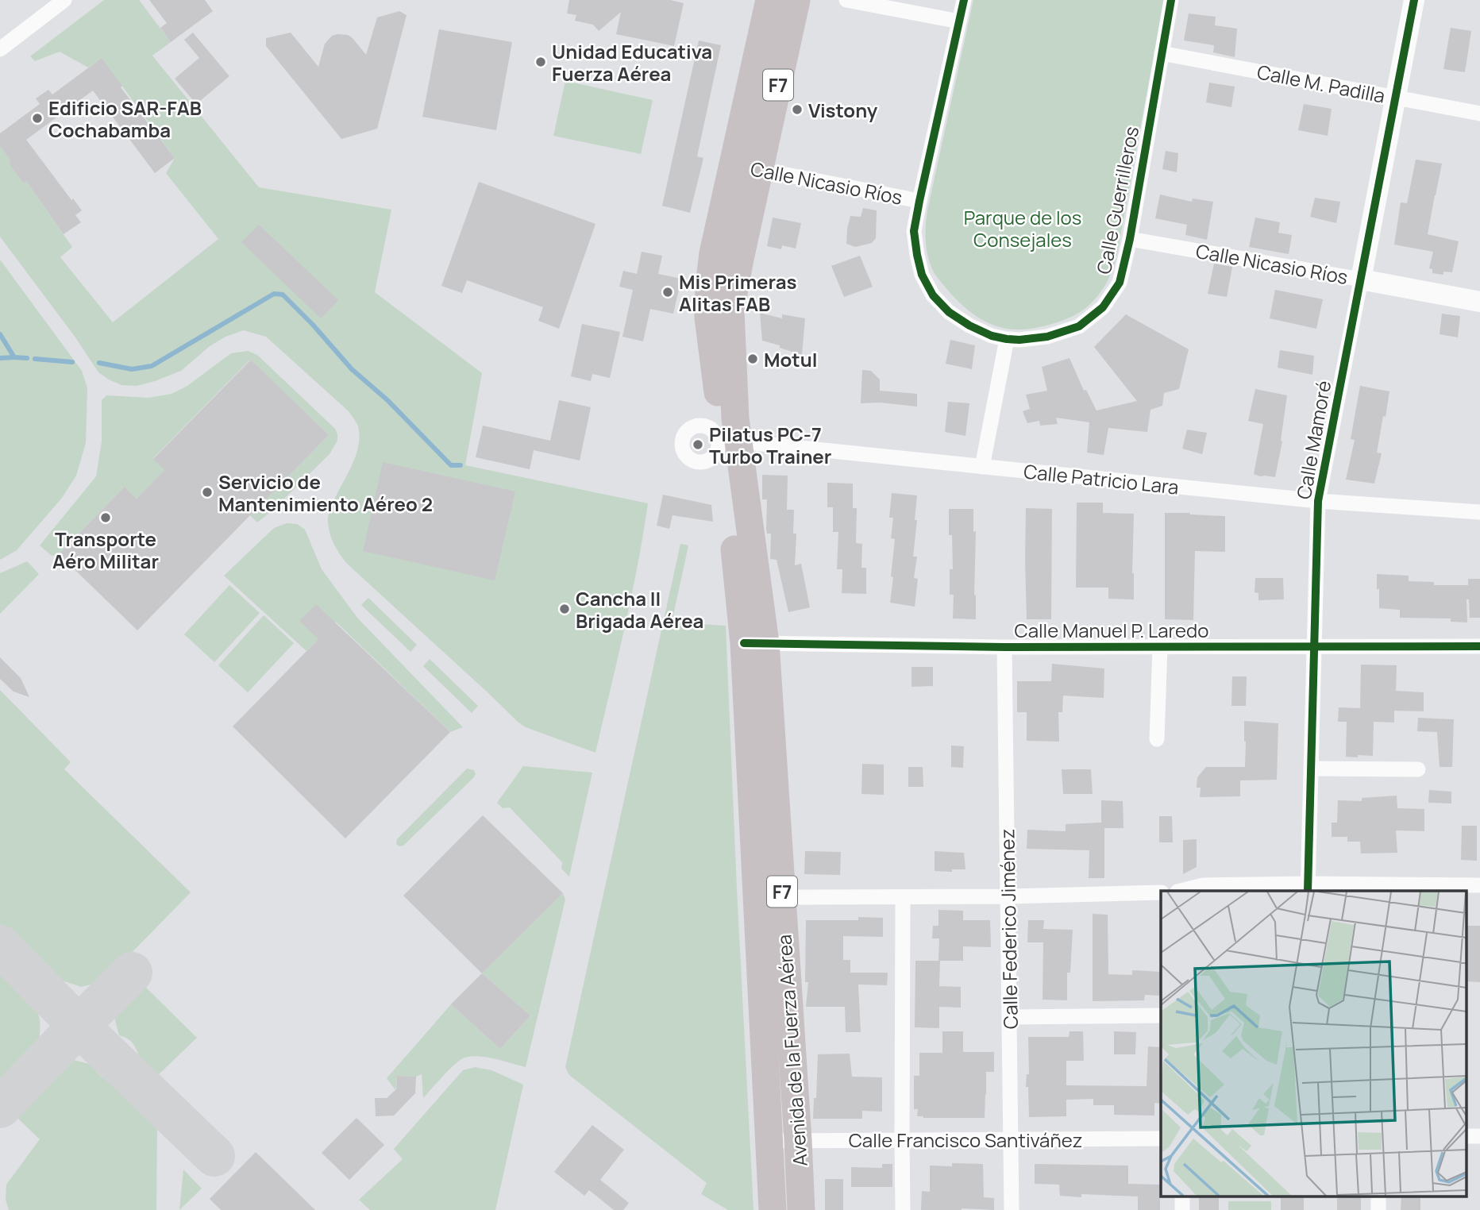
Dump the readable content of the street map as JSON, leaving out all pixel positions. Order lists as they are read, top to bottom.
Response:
{
  "streets": {
    "highway": ["F7", "Avenida de la Fuerza Aérea"],
    "street": [
      "Calle M. Padilla",
      "Calle Nicasio Ríos",
      "Calle Guerrilleros",
      "Calle Mamoré",
      "Calle Patricio Lara",
      "Calle Manuel P. Laredo",
      "Calle Federico Jiménez",
      "Calle Francisco Santiváñez"
    ]
  },
  "crossings": [
    ["Calle M. Padilla", "Calle Guerrilleros"],
    ["Calle M. Padilla", "Calle Mamoré"],
    ["Calle Nicasio Ríos", "Calle Guerrilleros"],
    ["Calle Nicasio Ríos", "Calle Mamoré"],
    ["Calle Nicasio Ríos", "Avenida de la Fuerza Aérea"],
    ["Calle Mamoré", "Calle Patricio Lara"],
    ["Calle Mamoré", "Calle Manuel P. Laredo"],
    ["Calle Patricio Lara", "Avenida de la Fuerza Aérea"],
    ["Calle Manuel P. Laredo", "Calle Federico Jiménez"],
    ["Calle Manuel P. Laredo", "Avenida de la Fuerza Aérea"],
    ["Calle Federico Jiménez", "Calle Francisco Santiváñez"],
    ["Avenida de la Fuerza Aérea", "Calle Francisco Santiváñez"]
  ],
  "parks": ["Parque de los Consejales"],
  "places": [
    "Unidad Educativa Fuerza Aérea",
    "Vistony",
    "Edificio SAR-FAB Cochabamba",
    "Mis Primeras Alitas FAB",
    "Motul",
    "Pilatus PC-7 Turbo Trainer",
    "Servicio de Mantenimiento Aéreo 2",
    "Transporte Aéro Militar",
    "Cancha II Brigada Aérea"
  ]
}
